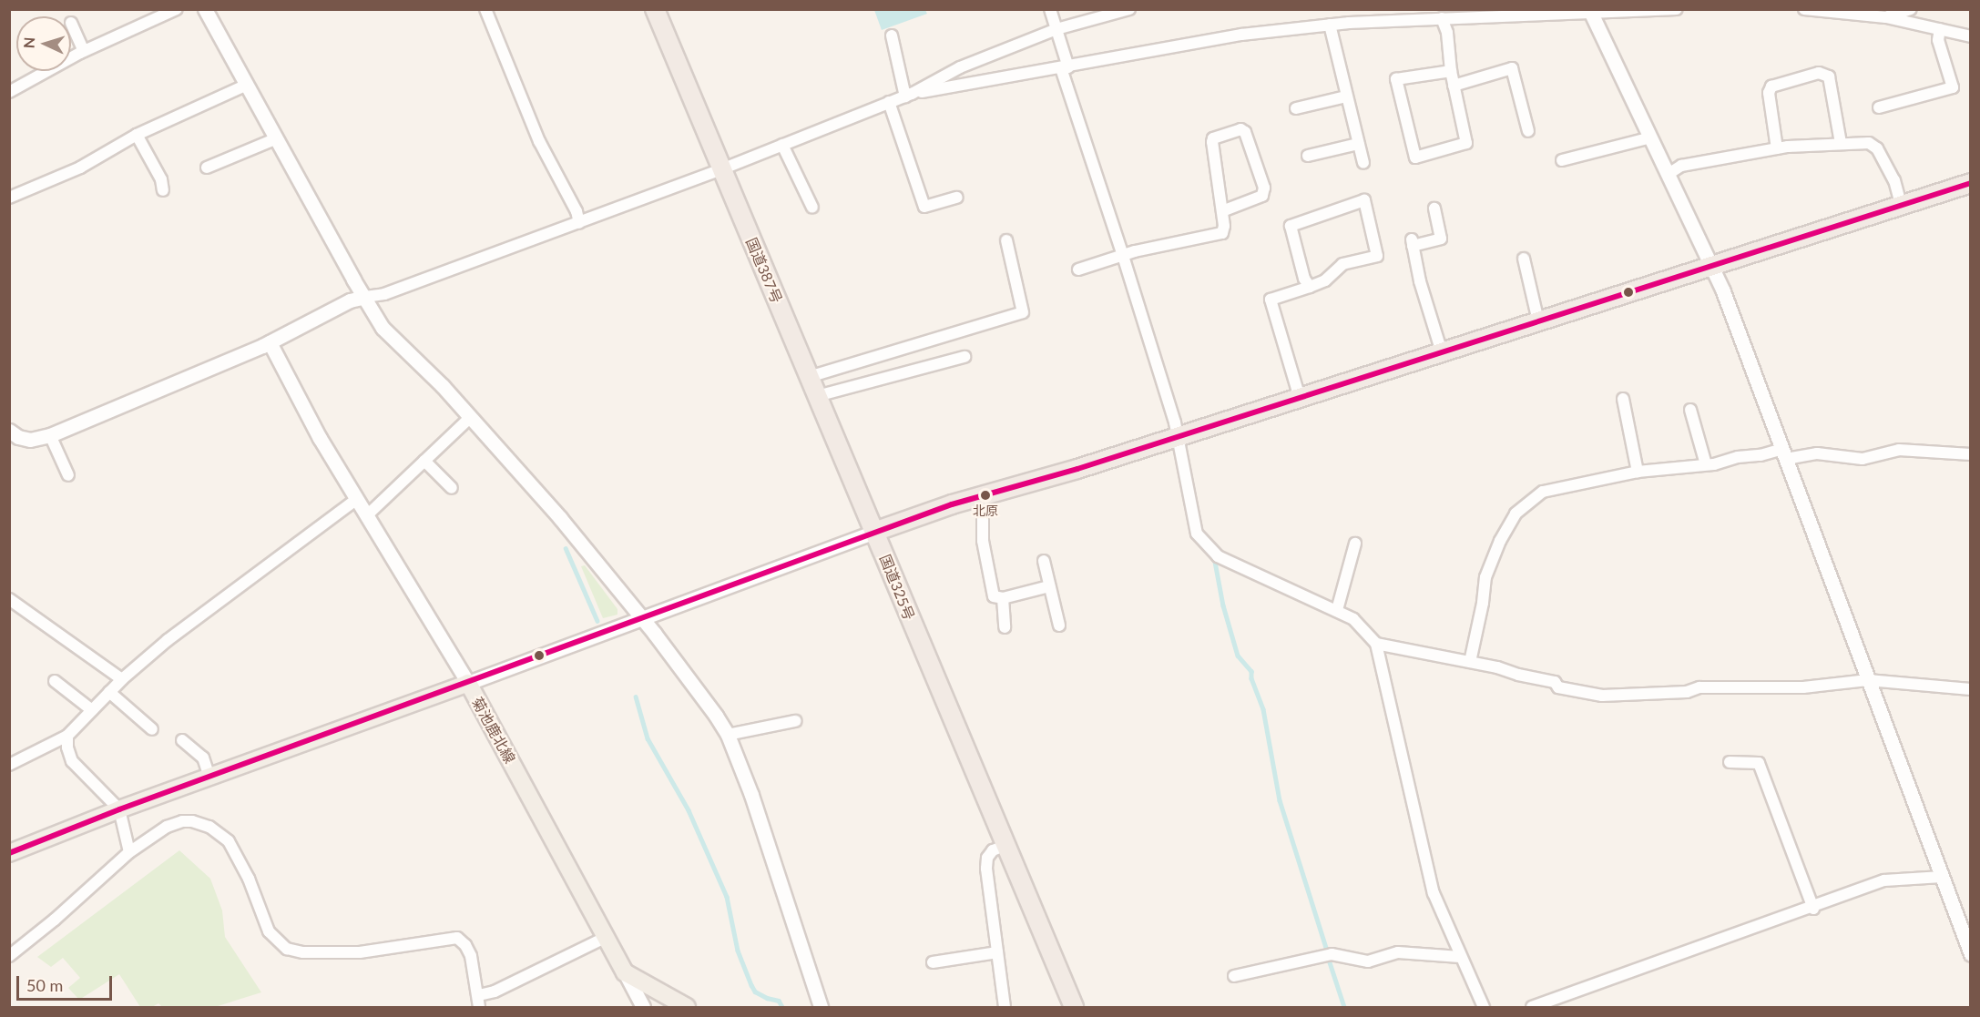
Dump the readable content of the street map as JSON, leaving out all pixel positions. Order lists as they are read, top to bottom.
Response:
{
  "streets": {
    "highway": ["国道387号", "国道325号"],
    "main road": ["菊池鹿北線"]
  },
  "crossings": [
    ["国道387号", "国道325号"]
  ],
  "places": ["北原"],
  "scale_bar": "50 m",
  "north": "left"
}
